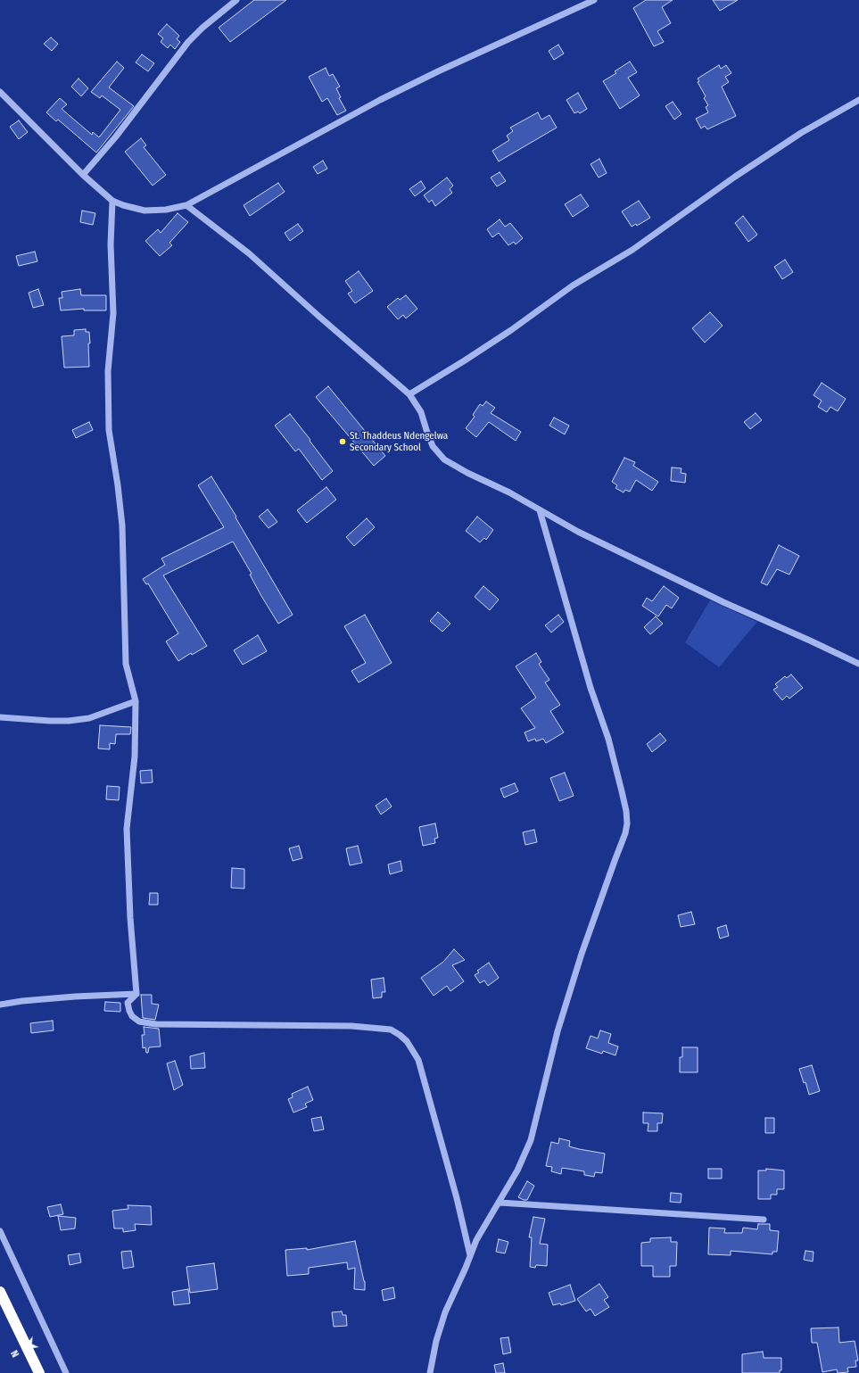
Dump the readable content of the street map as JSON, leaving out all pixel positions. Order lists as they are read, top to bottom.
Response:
{
  "places": ["St. Thaddeus Ndengelwa Secondary School"],
  "north": "bottom left"
}
